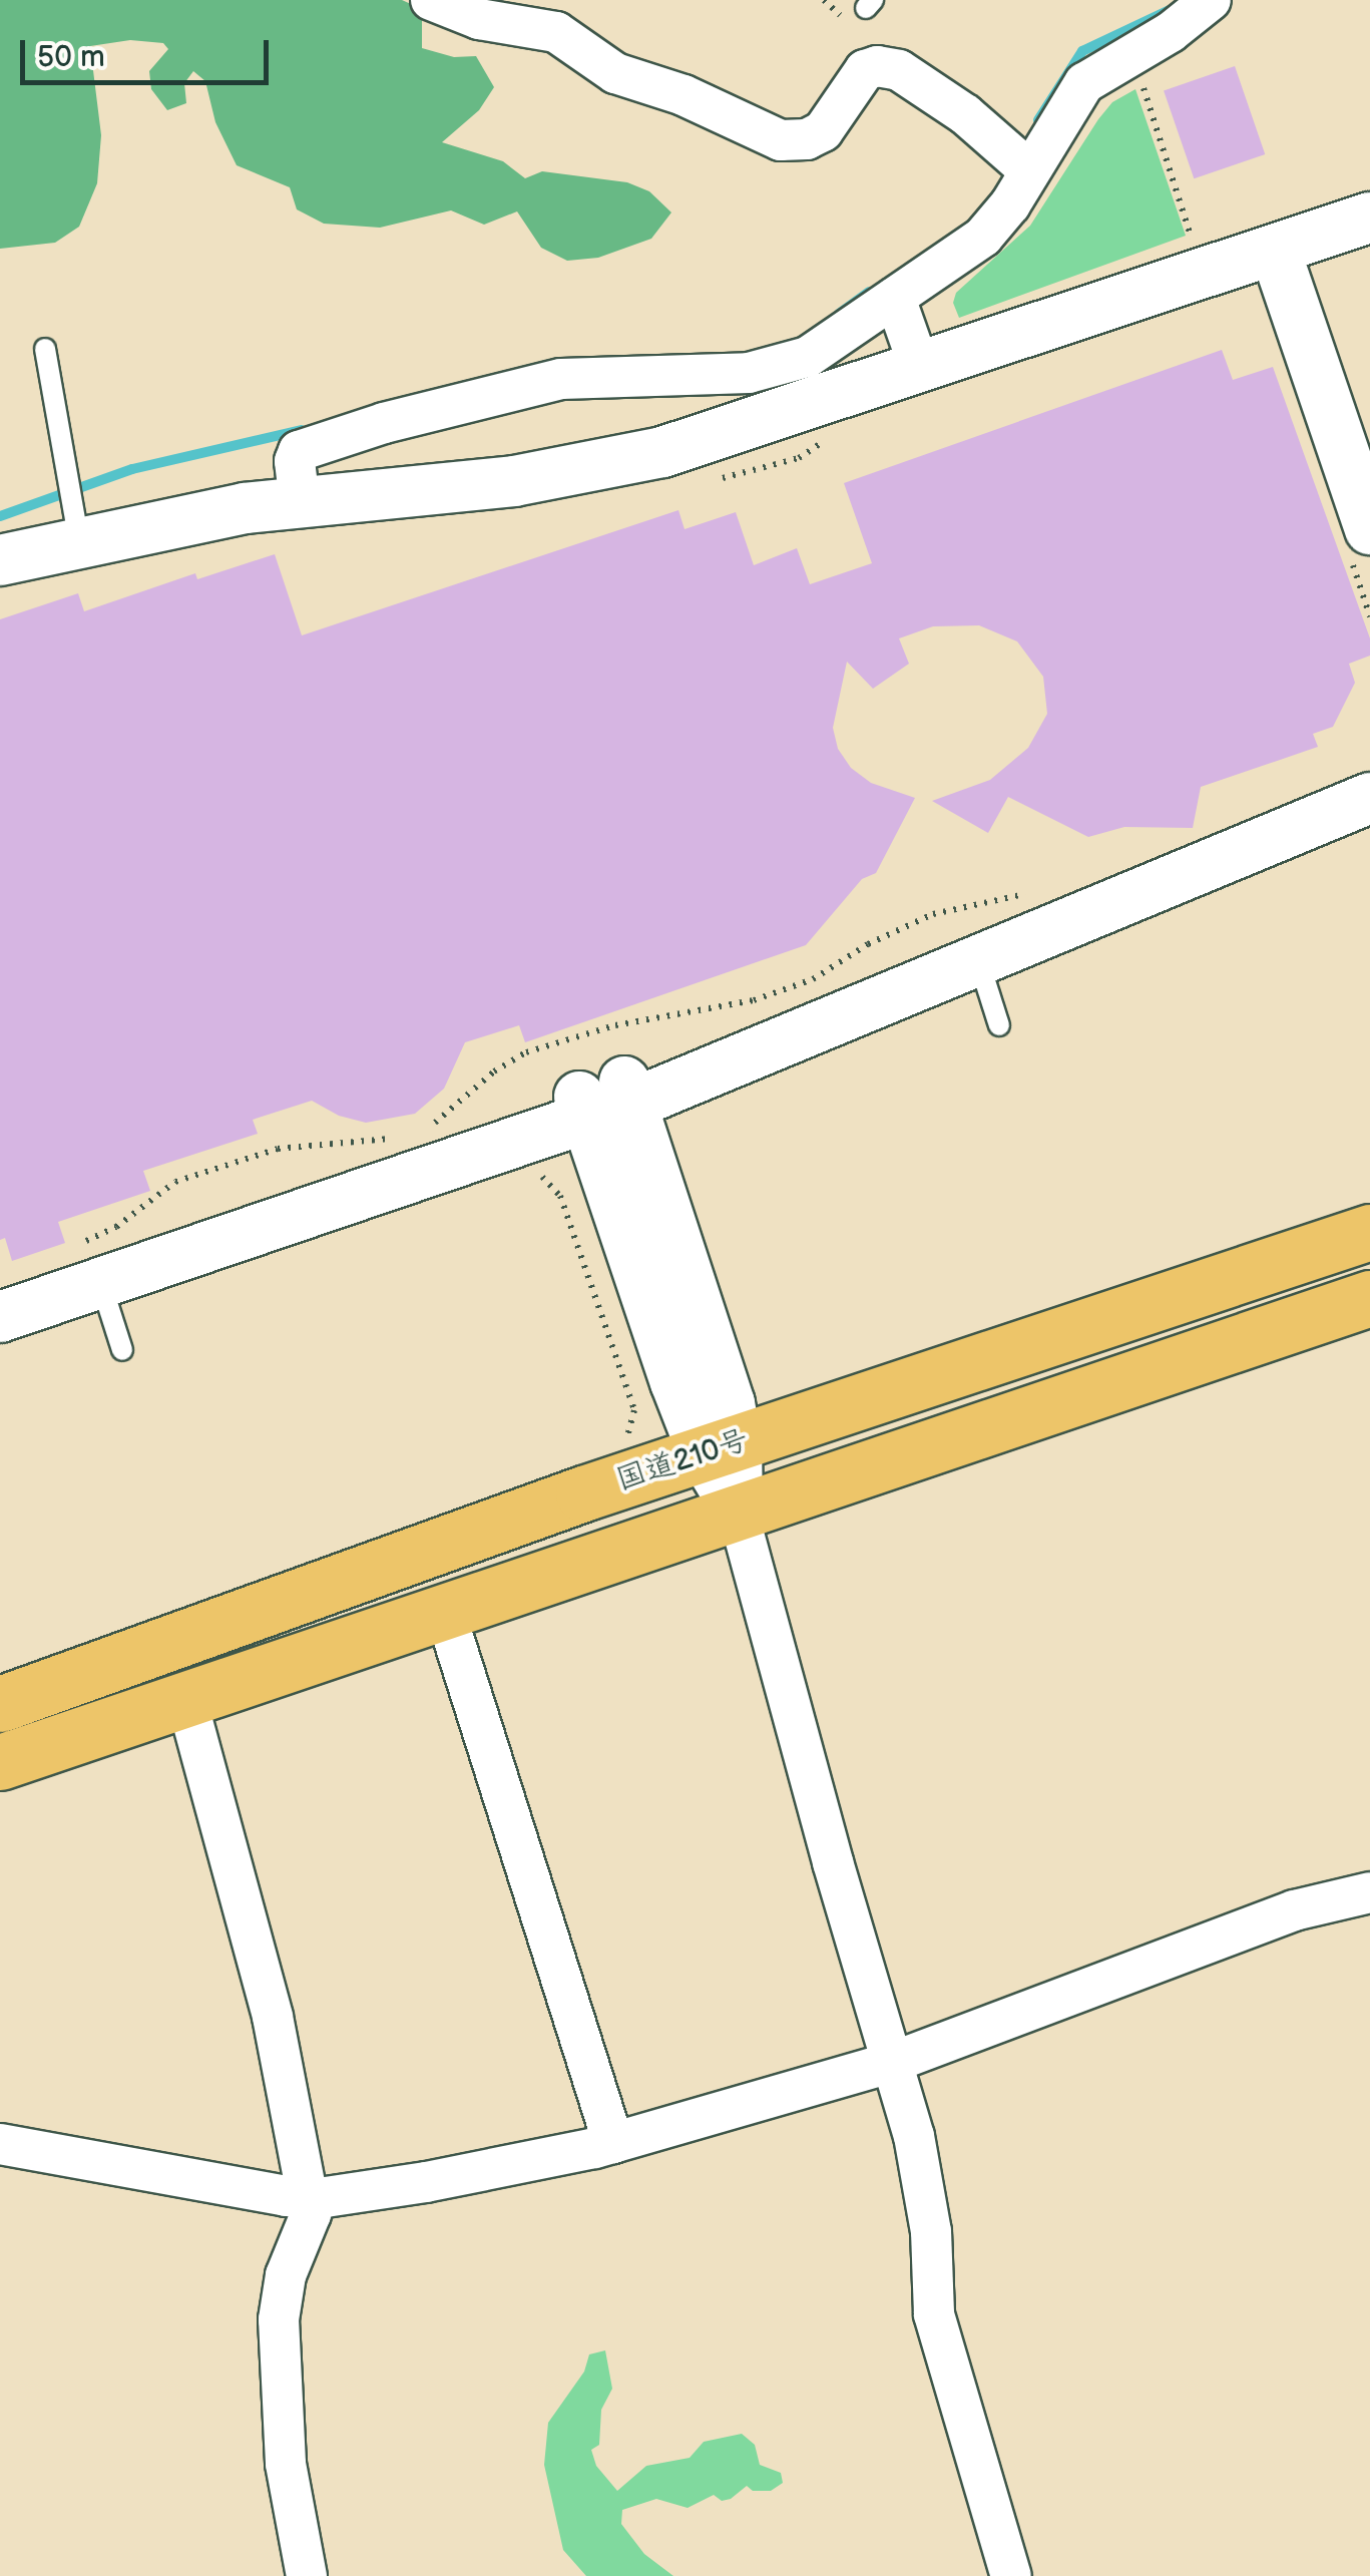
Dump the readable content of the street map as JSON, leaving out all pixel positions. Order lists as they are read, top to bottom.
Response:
{
  "streets": {
    "highway": ["国道210号"]
  },
  "scale_bar": "50 m"
}
